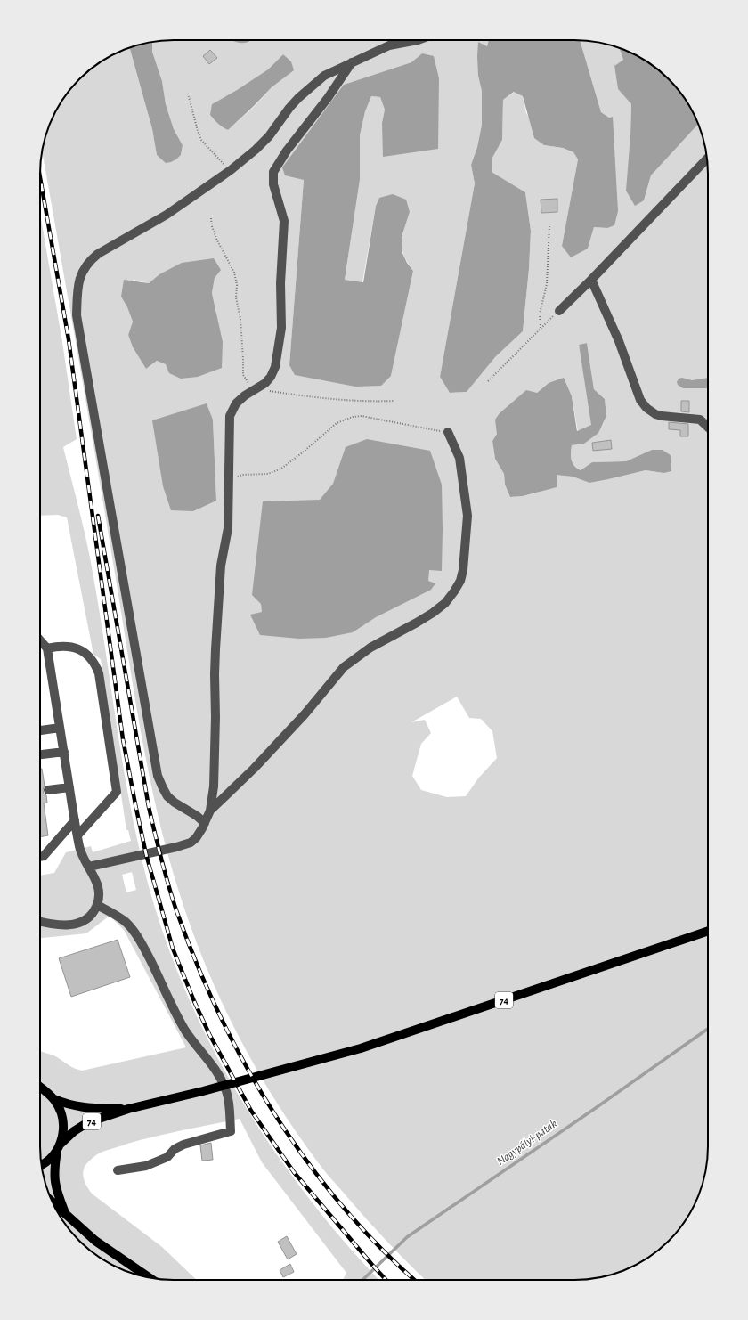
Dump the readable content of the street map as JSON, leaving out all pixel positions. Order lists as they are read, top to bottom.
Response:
{
  "streets": {
    "main road": ["74"]
  },
  "water": ["Nagypályi-patak"]
}
